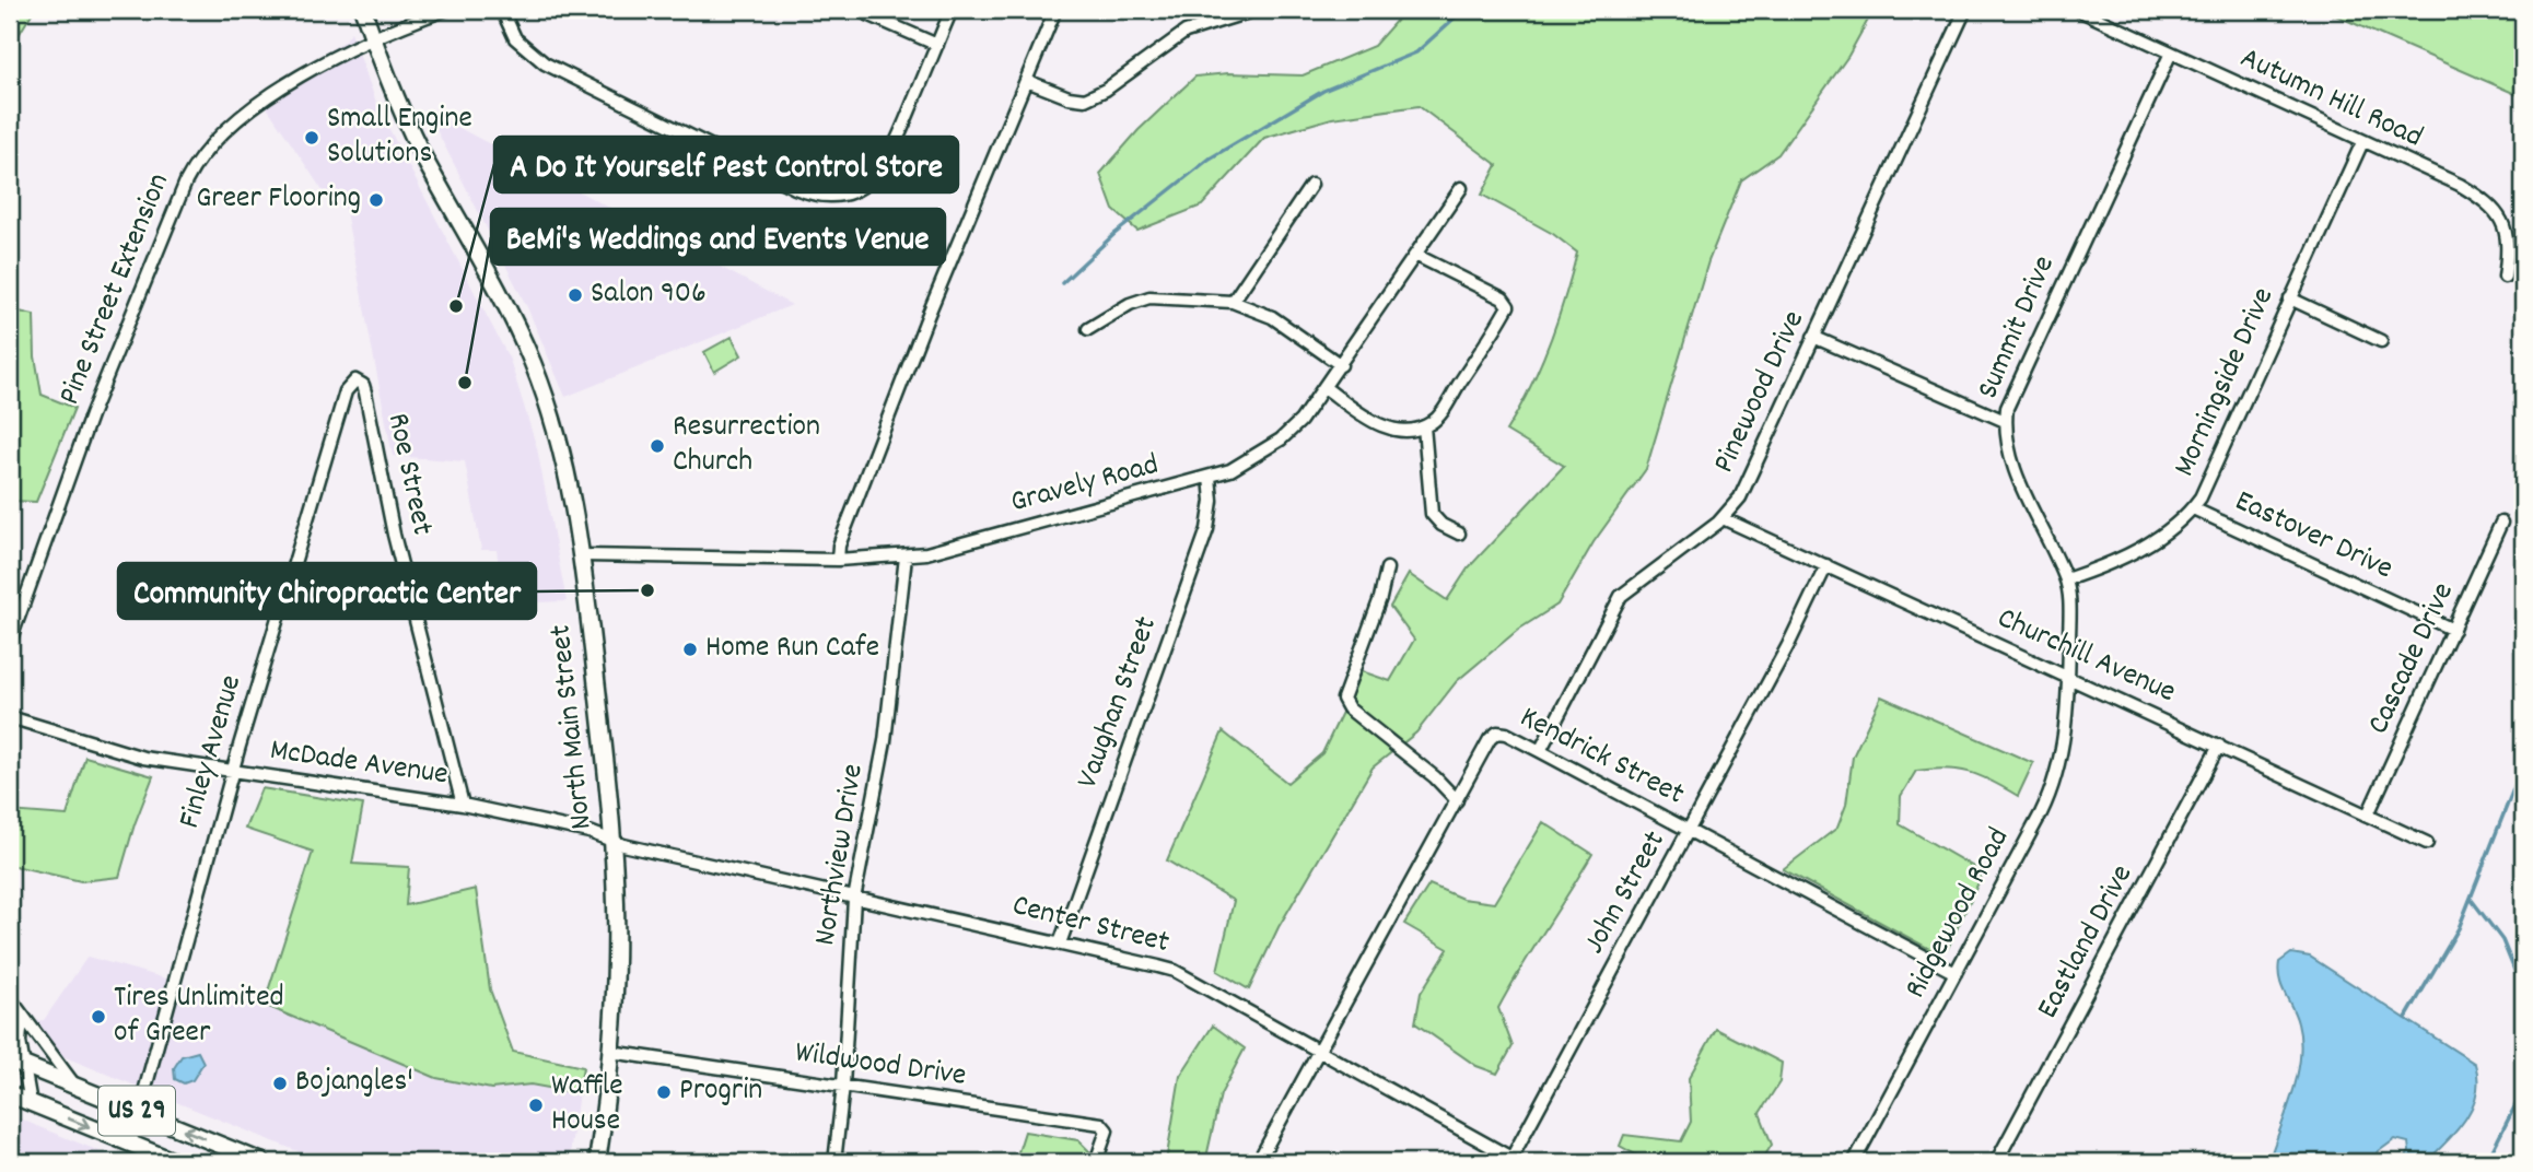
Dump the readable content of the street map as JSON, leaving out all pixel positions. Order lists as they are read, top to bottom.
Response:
{
  "streets": {
    "main road": ["North Main Street", "US 29"],
    "street": [
      "Autumn Hill Road",
      "Pine Street Extension",
      "Summit Drive",
      "Morningside Drive",
      "Pinewood Drive",
      "Roe Street",
      "Gravely Road",
      "Eastover Drive",
      "Churchill Avenue",
      "Cascade Drive",
      "Vaughan Street",
      "Finley Avenue",
      "Kendrick Street",
      "McDade Avenue",
      "Northview Drive",
      "John Street",
      "Ridgewood Road",
      "Center Street",
      "Eastland Drive",
      "Wildwood Drive"
    ]
  },
  "crossings": [
    ["Autumn Hill Road", "Summit Drive"],
    ["Autumn Hill Road", "Morningside Drive"],
    ["Pine Street Extension", "North Main Street"],
    ["Summit Drive", "Morningside Drive"],
    ["Summit Drive", "Churchill Avenue"],
    ["Summit Drive", "Ridgewood Road"],
    ["Morningside Drive", "Eastover Drive"],
    ["Pinewood Drive", "Churchill Avenue"],
    ["Pinewood Drive", "Kendrick Street"],
    ["Roe Street", "Finley Avenue"],
    ["Roe Street", "McDade Avenue"],
    ["Gravely Road", "Vaughan Street"],
    ["Gravely Road", "North Main Street"],
    ["Gravely Road", "Northview Drive"],
    ["Eastover Drive", "Cascade Drive"],
    ["Churchill Avenue", "Cascade Drive"],
    ["Churchill Avenue", "John Street"],
    ["Churchill Avenue", "Ridgewood Road"],
    ["Churchill Avenue", "Eastland Drive"],
    ["Vaughan Street", "Center Street"],
    ["North Main Street", "McDade Avenue"],
    ["North Main Street", "Center Street"],
    ["North Main Street", "Wildwood Drive"],
    ["Finley Avenue", "McDade Avenue"],
    ["Finley Avenue", "US 29"],
    ["Kendrick Street", "John Street"],
    ["Kendrick Street", "Ridgewood Road"],
    ["Kendrick Street", "Center Street"],
    ["McDade Avenue", "Center Street"],
    ["Northview Drive", "Center Street"],
    ["Northview Drive", "Wildwood Drive"],
    ["John Street", "Center Street"]
  ],
  "places": [
    "Small Engine Solutions",
    "Greer Flooring",
    "Salon 906",
    "A Do It Yourself Pest Control Store",
    "BeMi's Weddings and Events Venue",
    "Resurrection Church",
    "Community Chiropractic Center",
    "Home Run Cafe",
    "Tires Unlimited of Greer",
    "Bojangles'",
    "Progrin",
    "Waffle House"
  ]
}
